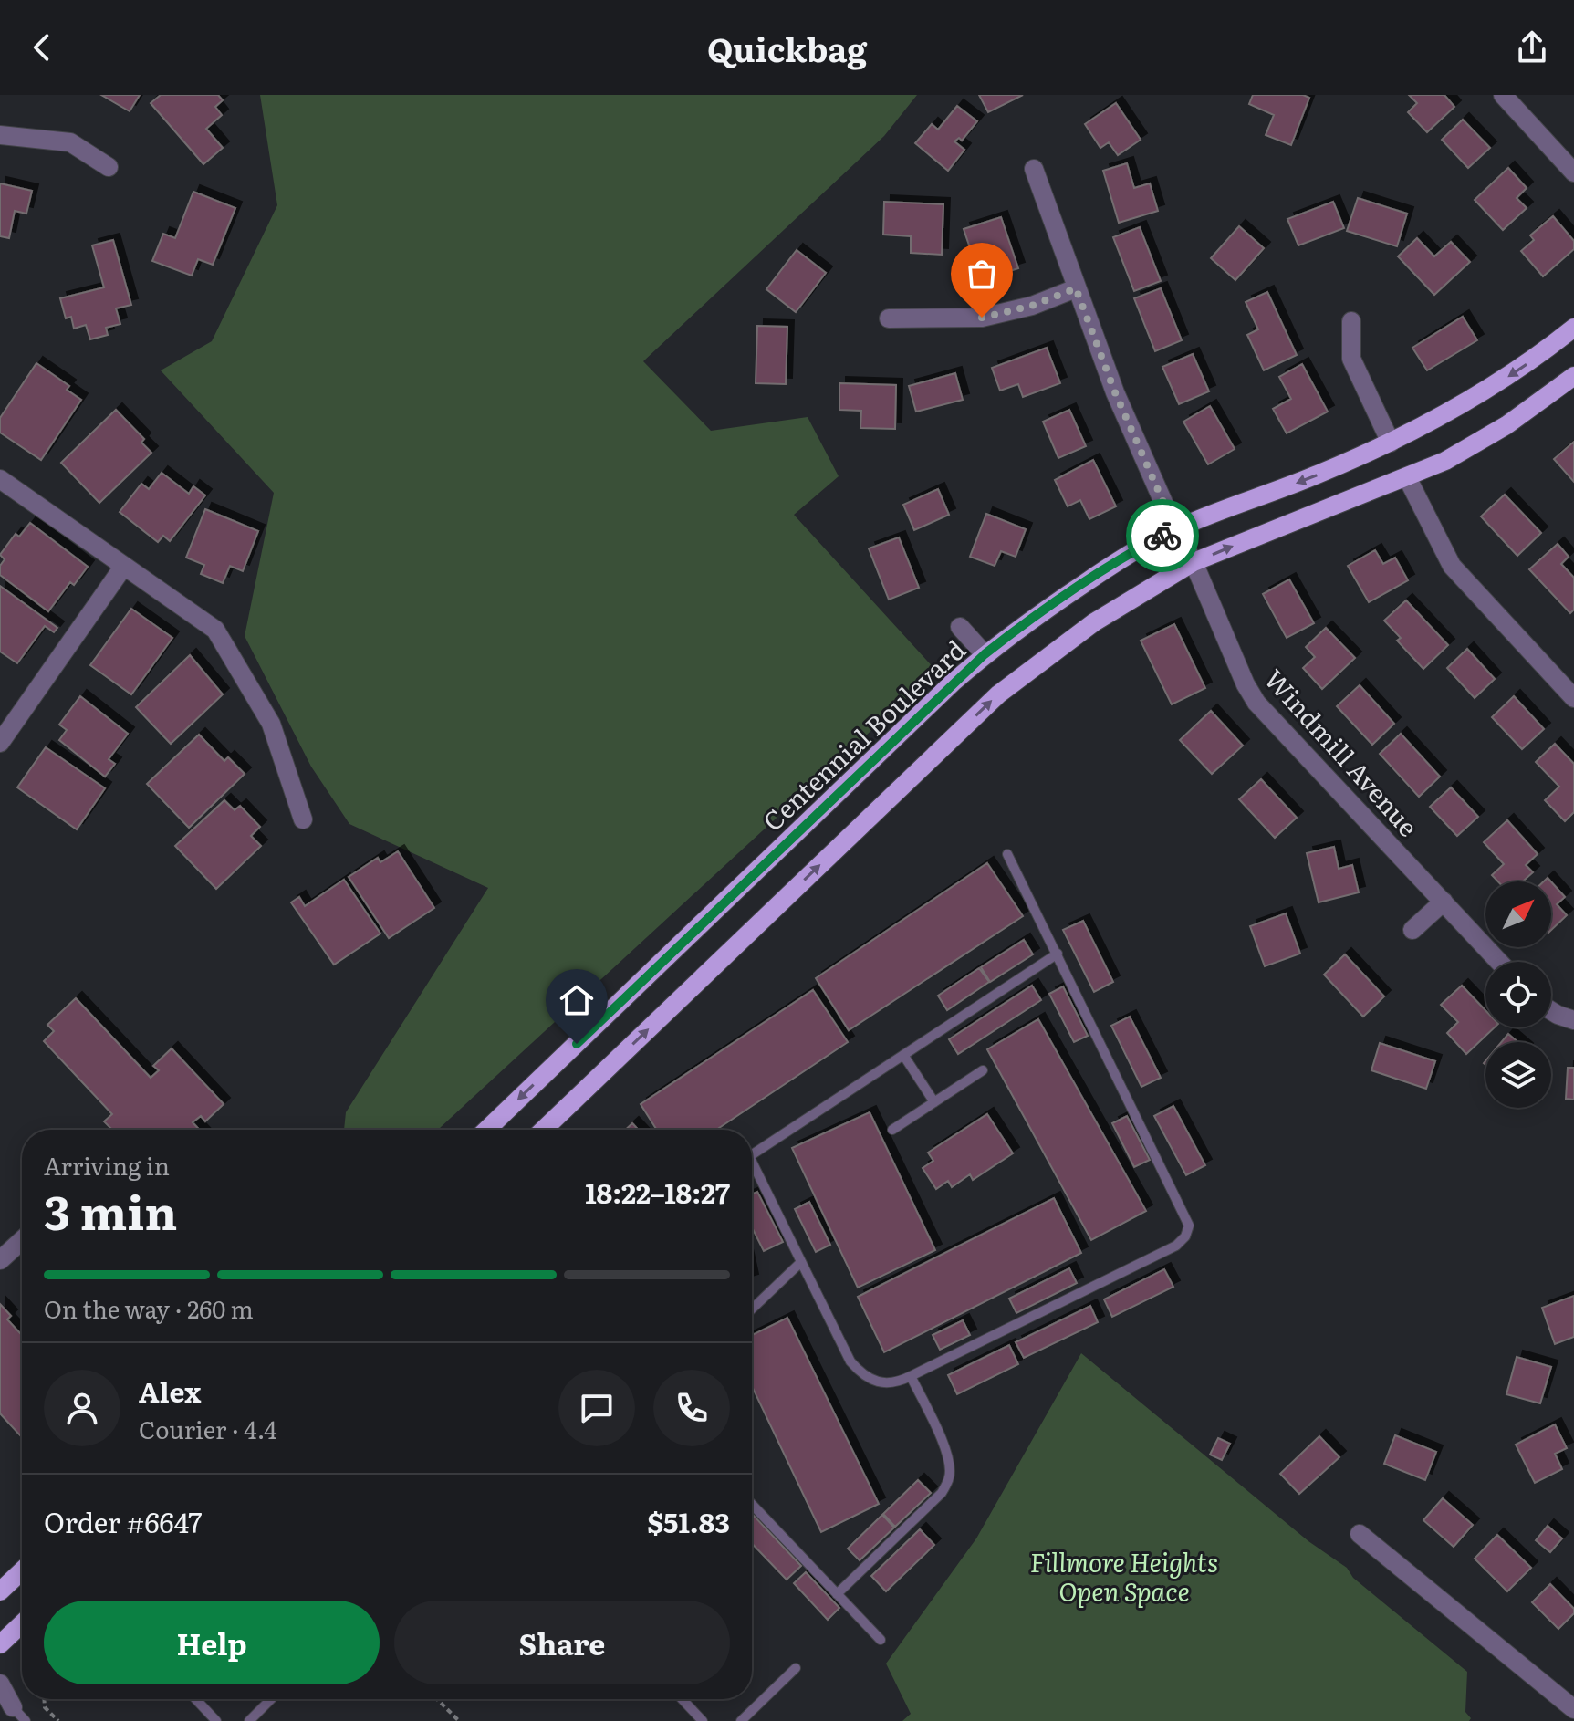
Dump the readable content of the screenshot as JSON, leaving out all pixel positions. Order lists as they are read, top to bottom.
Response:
{
  "streets": {
    "main road": ["Centennial Boulevard"],
    "street": ["Windmill Avenue"]
  },
  "crossings": [
    ["Centennial Boulevard", "Windmill Avenue"]
  ],
  "parks": ["Fillmore Heights Open Space"],
  "north": "top right",
  "page": {
    "header": "Quickbag",
    "heading": ["3 min", "Arriving in", "18:22–18:27"],
    "panel": [
      "Alex",
      "Courier · 4.4",
      "Order #6647",
      "$51.83"
    ],
    "bar": "On the way · 260 m",
    "buttons": ["Help", "Share"]
  }
}
